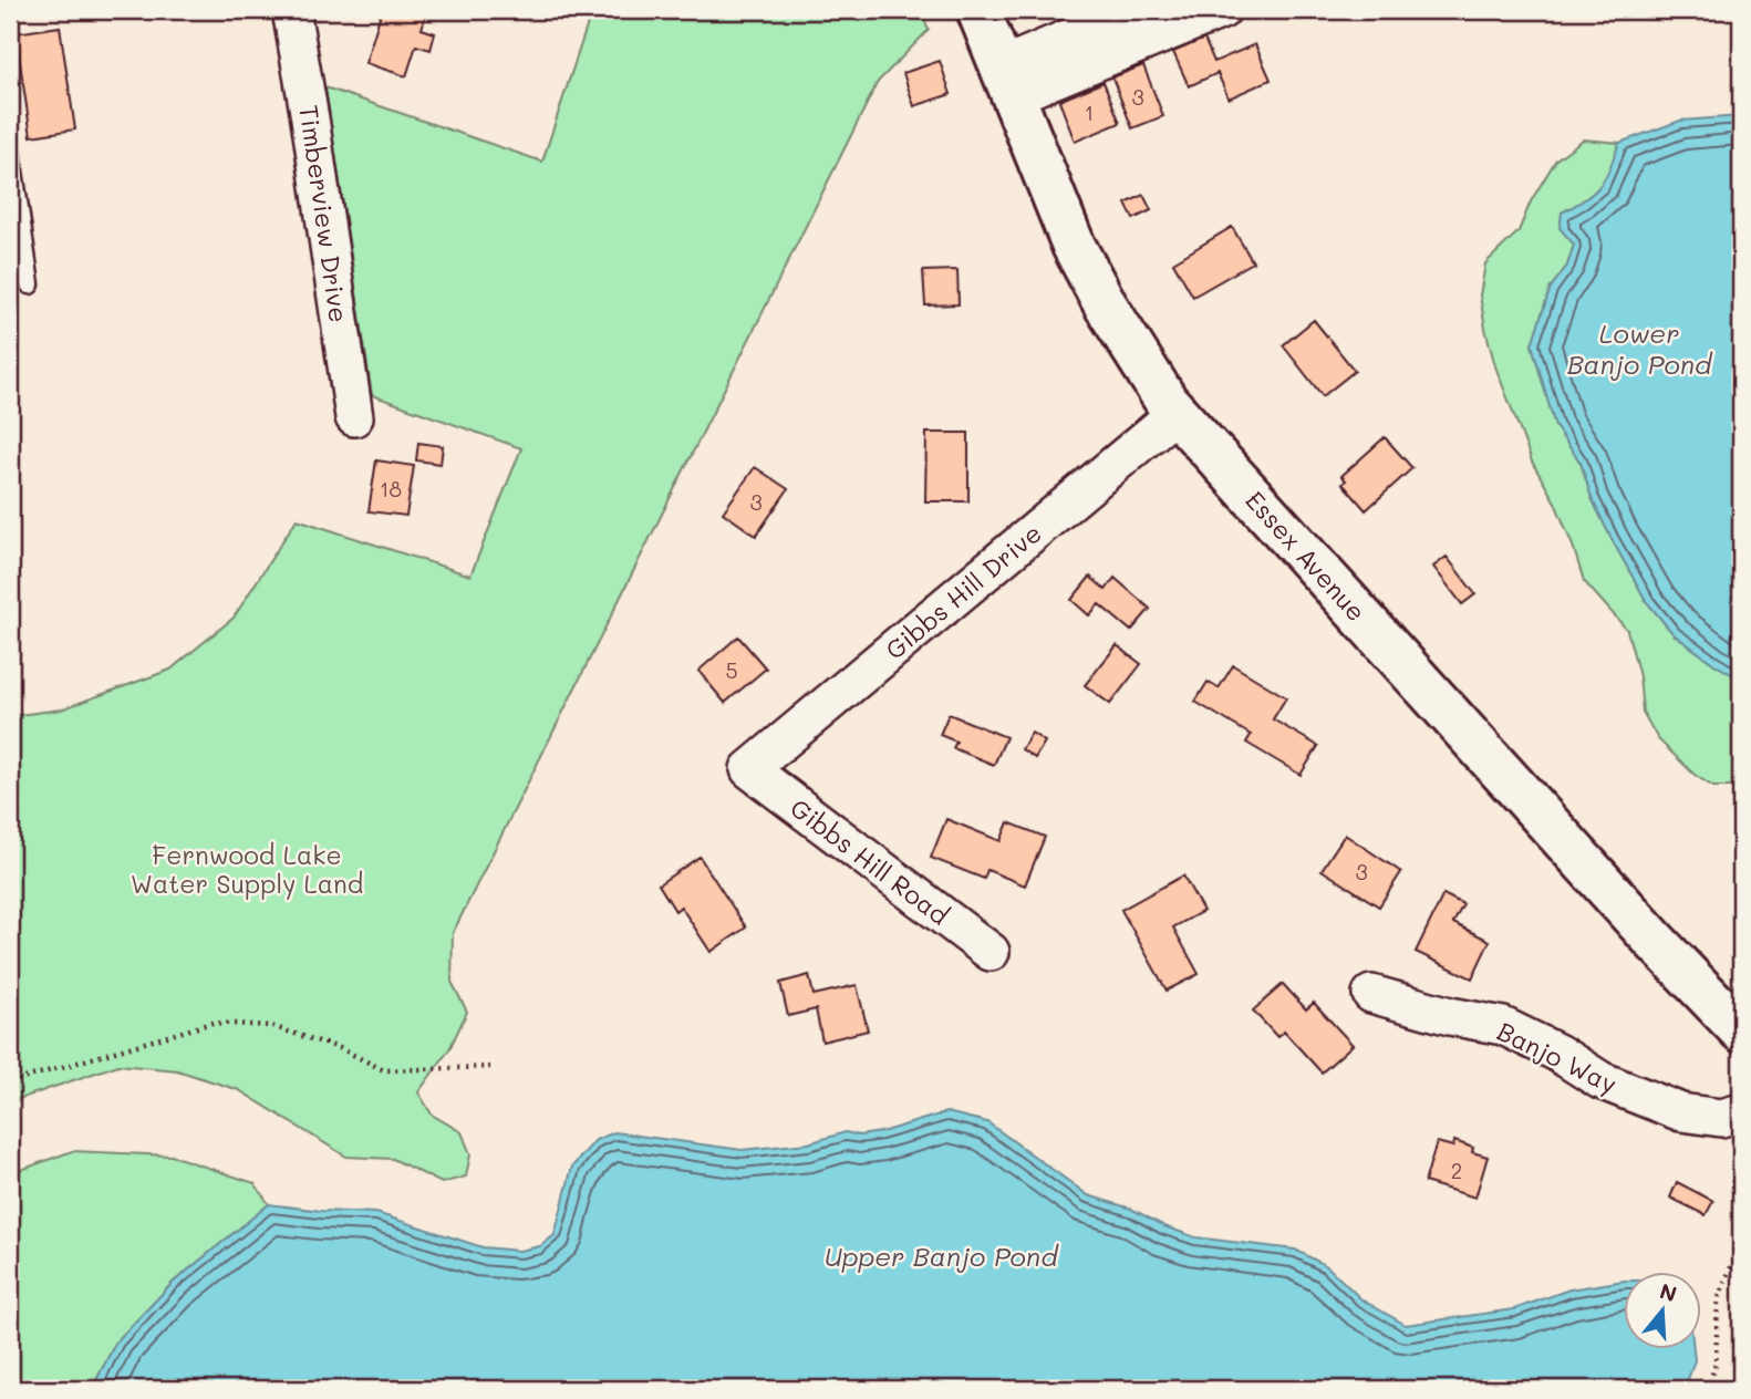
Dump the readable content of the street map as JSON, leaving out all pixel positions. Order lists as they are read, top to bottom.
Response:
{
  "streets": {
    "street": [
      "Timberview Drive",
      "Essex Avenue",
      "Gibbs Hill Drive",
      "Gibbs Hill Road",
      "Banjo Way"
    ]
  },
  "crossings": [
    ["Essex Avenue", "Gibbs Hill Drive"],
    ["Gibbs Hill Drive", "Gibbs Hill Road"]
  ],
  "water": ["Lower Banjo Pond", "Upper Banjo Pond"],
  "parks": ["Fernwood Lake Water Supply Land"],
  "house_numbers": [
    "3",
    "1",
    "18",
    "3",
    "5",
    "3",
    "2"
  ],
  "north": "top"
}
